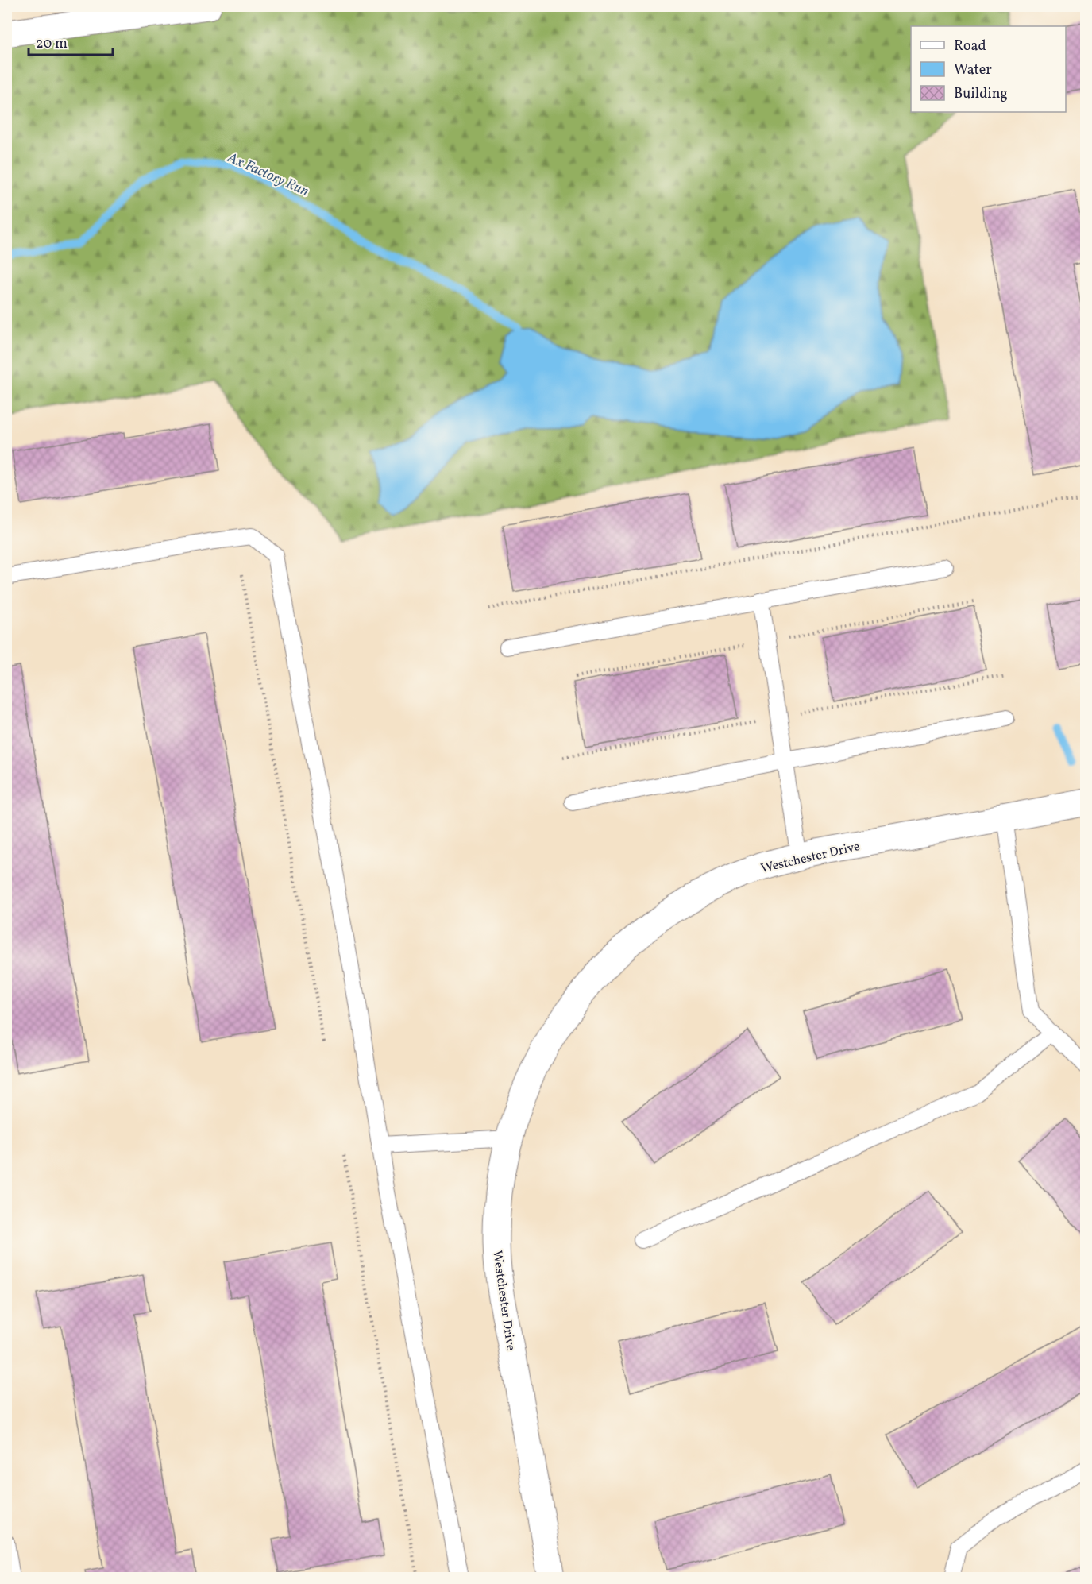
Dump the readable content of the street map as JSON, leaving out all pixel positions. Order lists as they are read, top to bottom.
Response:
{
  "streets": {
    "main road": ["Westchester Drive"]
  },
  "water": ["Ax Factory Run"],
  "legend": ["Road", "Water", "Building"],
  "scale_bar": "20 m"
}
